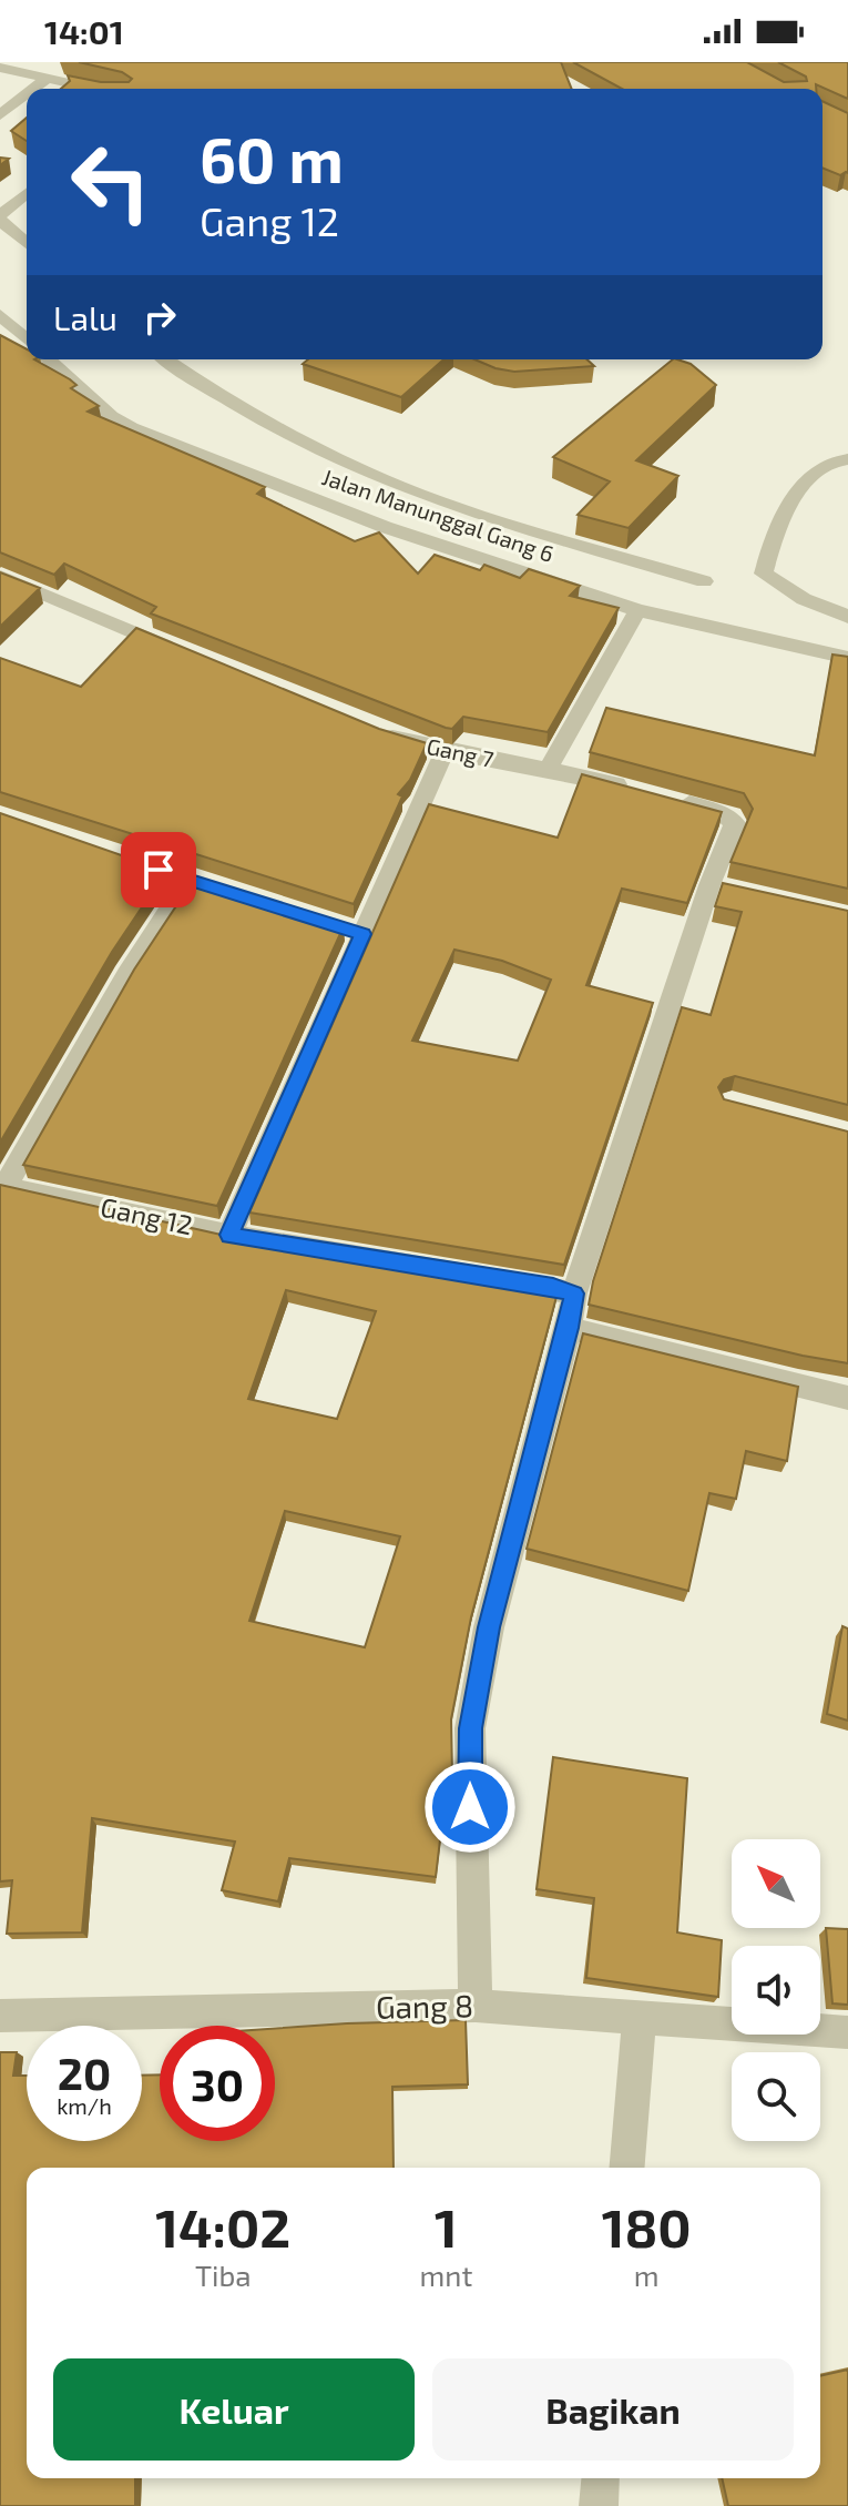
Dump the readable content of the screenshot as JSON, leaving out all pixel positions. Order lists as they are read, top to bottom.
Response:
{
  "streets": {
    "street": [
      "Jalan Manunggal Gang 6",
      "Gang 7",
      "Gang 12",
      "Gang 8"
    ]
  },
  "north": "top left",
  "page": {
    "status": "14:01",
    "turn": ["60 m", "Gang 12"],
    "then": "Lalu",
    "speed": "20 km/h",
    "limit": "30",
    "eta": [
      "14:02",
      "Tiba",
      "1",
      "mnt",
      "180",
      "m"
    ],
    "buttons": ["Keluar", "Bagikan"]
  }
}
